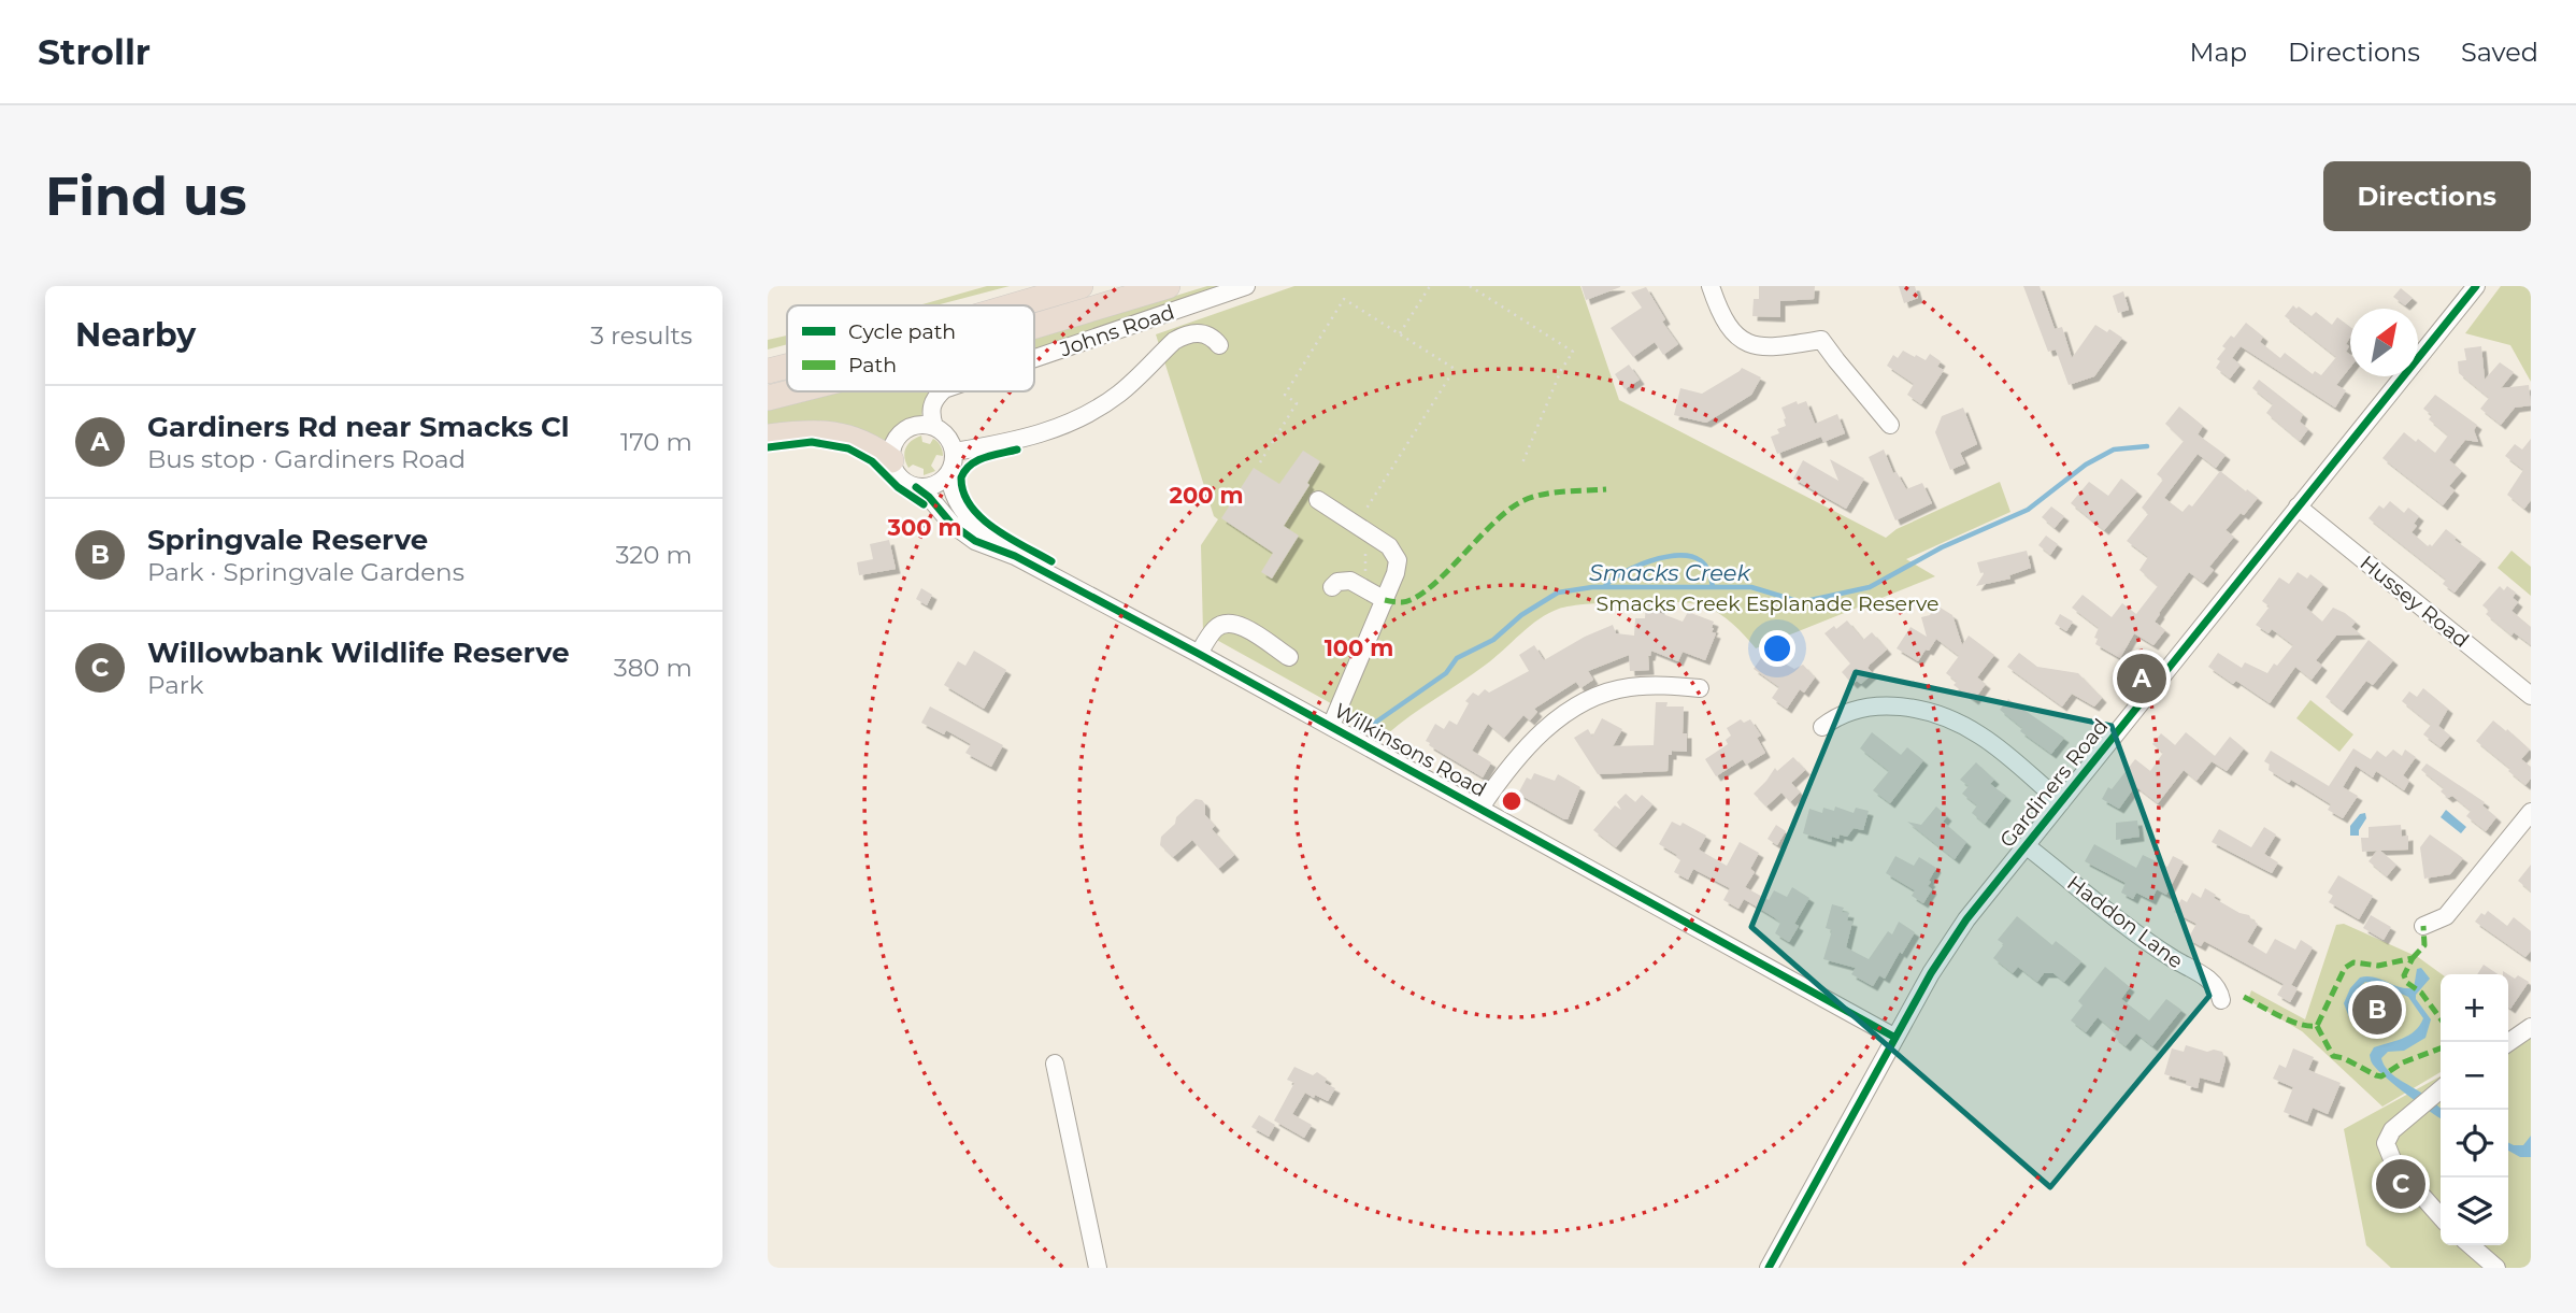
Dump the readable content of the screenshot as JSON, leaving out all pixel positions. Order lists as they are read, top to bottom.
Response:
{
  "streets": {
    "highway": ["Johns Road"],
    "street": [
      "Hussey Road",
      "Wilkinsons Road",
      "Gardiners Road",
      "Haddon Lane"
    ]
  },
  "crossings": [
    ["Johns Road", "Wilkinsons Road"],
    ["Hussey Road", "Gardiners Road"],
    ["Wilkinsons Road", "Gardiners Road"],
    ["Gardiners Road", "Haddon Lane"]
  ],
  "water": ["Smacks Creek"],
  "parks": ["Smacks Creek Esplanade Reserve"],
  "legend": ["Cycle path", "Path"],
  "north": "top right",
  "page": {
    "header": "Strollr",
    "nav": ["Map", "Directions", "Saved"],
    "buttons": "Directions",
    "title": "Find us",
    "heading": ["Nearby", "3 results"],
    "list": [
      {
        "mark": "A",
        "name": "Gardiners Rd near Smacks Cl",
        "note": "Bus stop · Gardiners Road",
        "value": "170 m"
      },
      {
        "mark": "B",
        "name": "Springvale Reserve",
        "note": "Park · Springvale Gardens",
        "value": "320 m"
      },
      {
        "mark": "C",
        "name": "Willowbank Wildlife Reserve",
        "note": "Park",
        "value": "380 m"
      }
    ],
    "pins": ["A", "B", "C"],
    "map_buttons": ["+", "−"]
  },
  "rings": ["200 m", "300 m", "100 m"]
}
